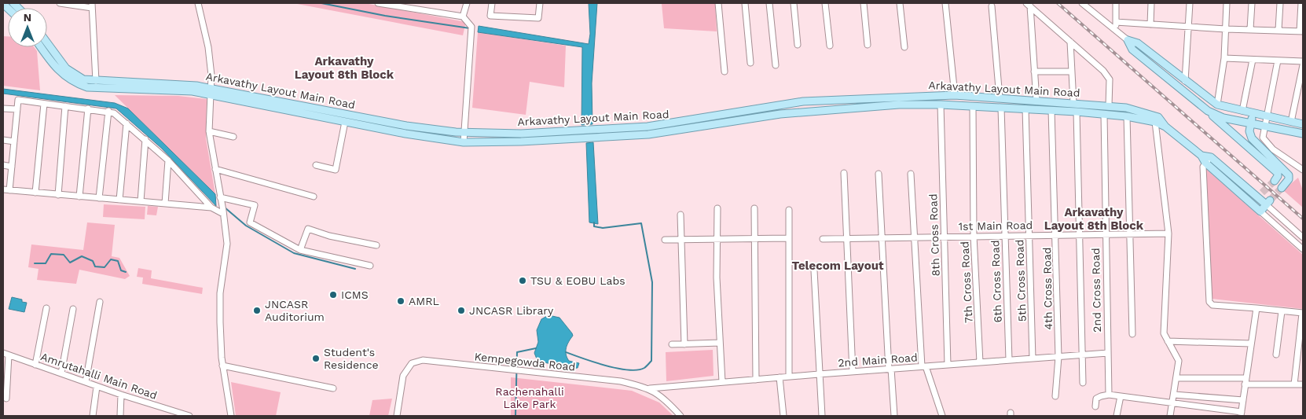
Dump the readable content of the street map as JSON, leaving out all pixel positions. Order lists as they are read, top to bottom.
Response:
{
  "streets": {
    "main road": ["Arkavathy Layout Main Road"],
    "street": [
      "1st Main Road",
      "8th Cross Road",
      "5th Cross Road",
      "6th Cross Road",
      "7th Cross Road",
      "4th Cross Road",
      "2nd Cross Road",
      "2nd Main Road",
      "Kempegowda Road",
      "Amrutahalli Main Road"
    ]
  },
  "crossings": [
    ["Arkavathy Layout Main Road", "8th Cross Road"],
    ["Arkavathy Layout Main Road", "5th Cross Road"],
    ["Arkavathy Layout Main Road", "6th Cross Road"],
    ["Arkavathy Layout Main Road", "7th Cross Road"],
    ["Arkavathy Layout Main Road", "4th Cross Road"],
    ["Arkavathy Layout Main Road", "2nd Cross Road"],
    ["1st Main Road", "8th Cross Road"],
    ["1st Main Road", "5th Cross Road"],
    ["1st Main Road", "6th Cross Road"],
    ["1st Main Road", "7th Cross Road"],
    ["1st Main Road", "4th Cross Road"],
    ["1st Main Road", "2nd Cross Road"],
    ["8th Cross Road", "2nd Main Road"],
    ["5th Cross Road", "2nd Main Road"],
    ["6th Cross Road", "2nd Main Road"],
    ["7th Cross Road", "2nd Main Road"],
    ["4th Cross Road", "2nd Main Road"],
    ["2nd Cross Road", "2nd Main Road"],
    ["2nd Main Road", "Kempegowda Road"]
  ],
  "districts": ["Arkavathy Layout 8th Block", "Arkavathy Layout 8th Block", "Telecom Layout"],
  "parks": ["Rachenahalli Lake Park"],
  "places": [
    "TSU & EOBU Labs",
    "ICMS",
    "AMRL",
    "JNCASR Auditorium",
    "JNCASR Library",
    "Student's Residence"
  ],
  "north": "top"
}
